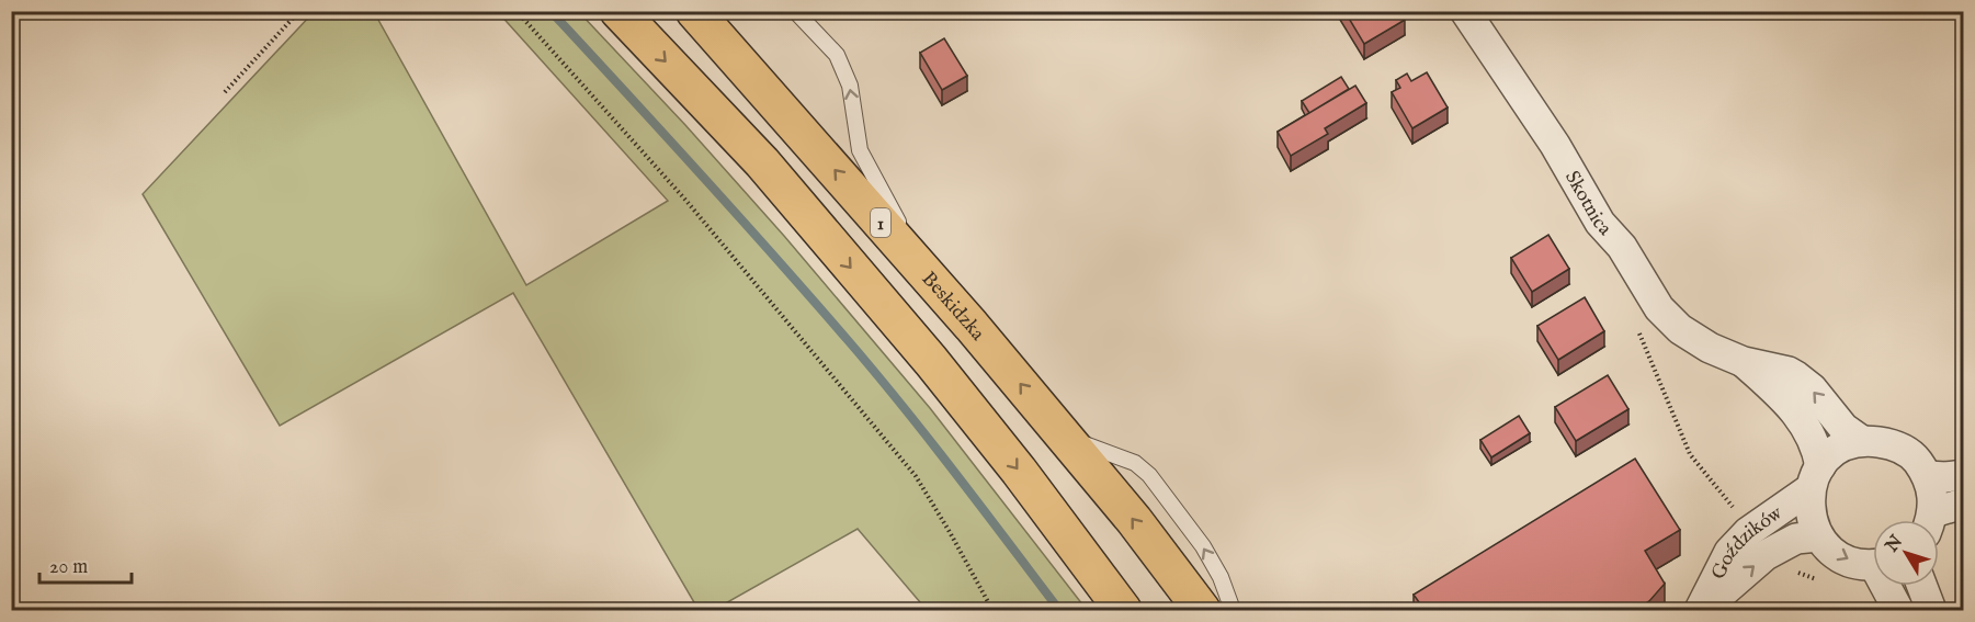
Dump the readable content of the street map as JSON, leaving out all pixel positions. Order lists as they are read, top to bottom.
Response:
{
  "streets": {
    "highway": ["1", "Beskidzka"],
    "street": ["Skotnica", "Goździków"]
  },
  "crossings": [
    ["Skotnica", "Goździków"]
  ],
  "scale_bar": "20 m",
  "north": "top left"
}
